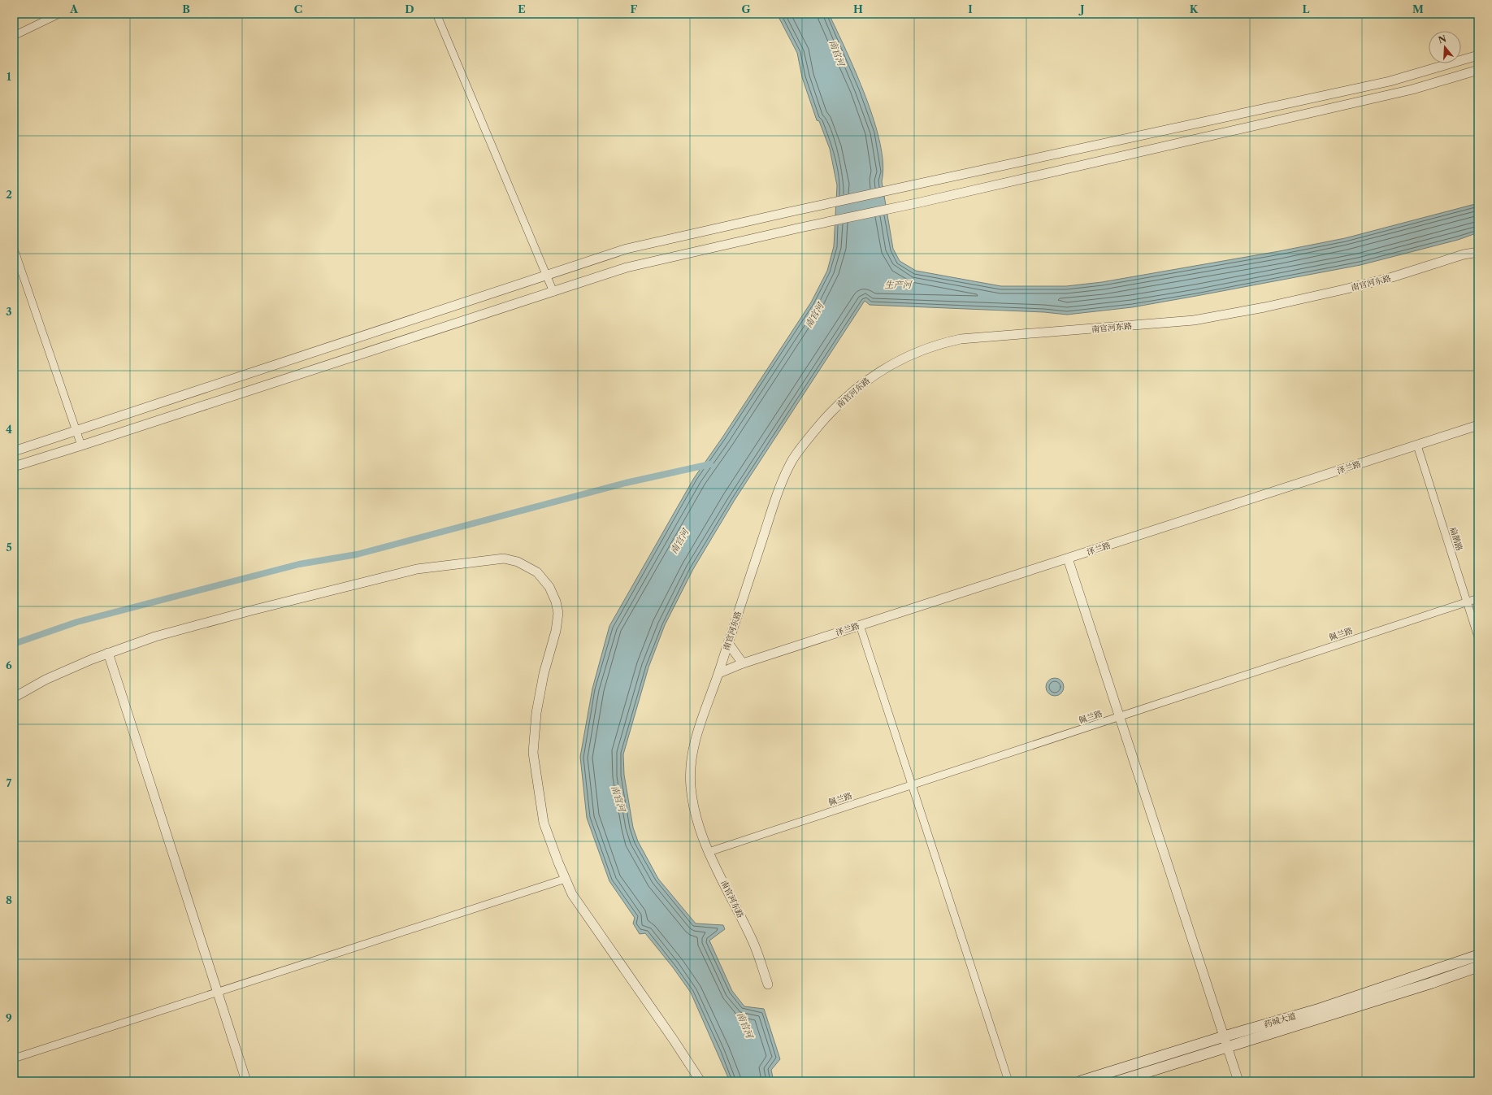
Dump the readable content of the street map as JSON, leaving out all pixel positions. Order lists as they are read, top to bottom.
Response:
{
  "streets": {
    "main road": ["药城大道"],
    "street": [
      "南官河东路",
      "泽兰路",
      "扁鹊路",
      "佩兰路"
    ]
  },
  "crossings": [
    ["南官河东路", "泽兰路"],
    ["南官河东路", "佩兰路"],
    ["泽兰路", "扁鹊路"],
    ["扁鹊路", "佩兰路"]
  ],
  "water": ["南官河", "生产河"],
  "north": "top",
  "grid": {
    "columns": [
      "A",
      "B",
      "C",
      "D",
      "E",
      "F",
      "G",
      "H",
      "I",
      "J",
      "K",
      "L",
      "M"
    ],
    "rows": [
      "1",
      "2",
      "3",
      "4",
      "5",
      "6",
      "7",
      "8",
      "9"
    ]
  }
}
